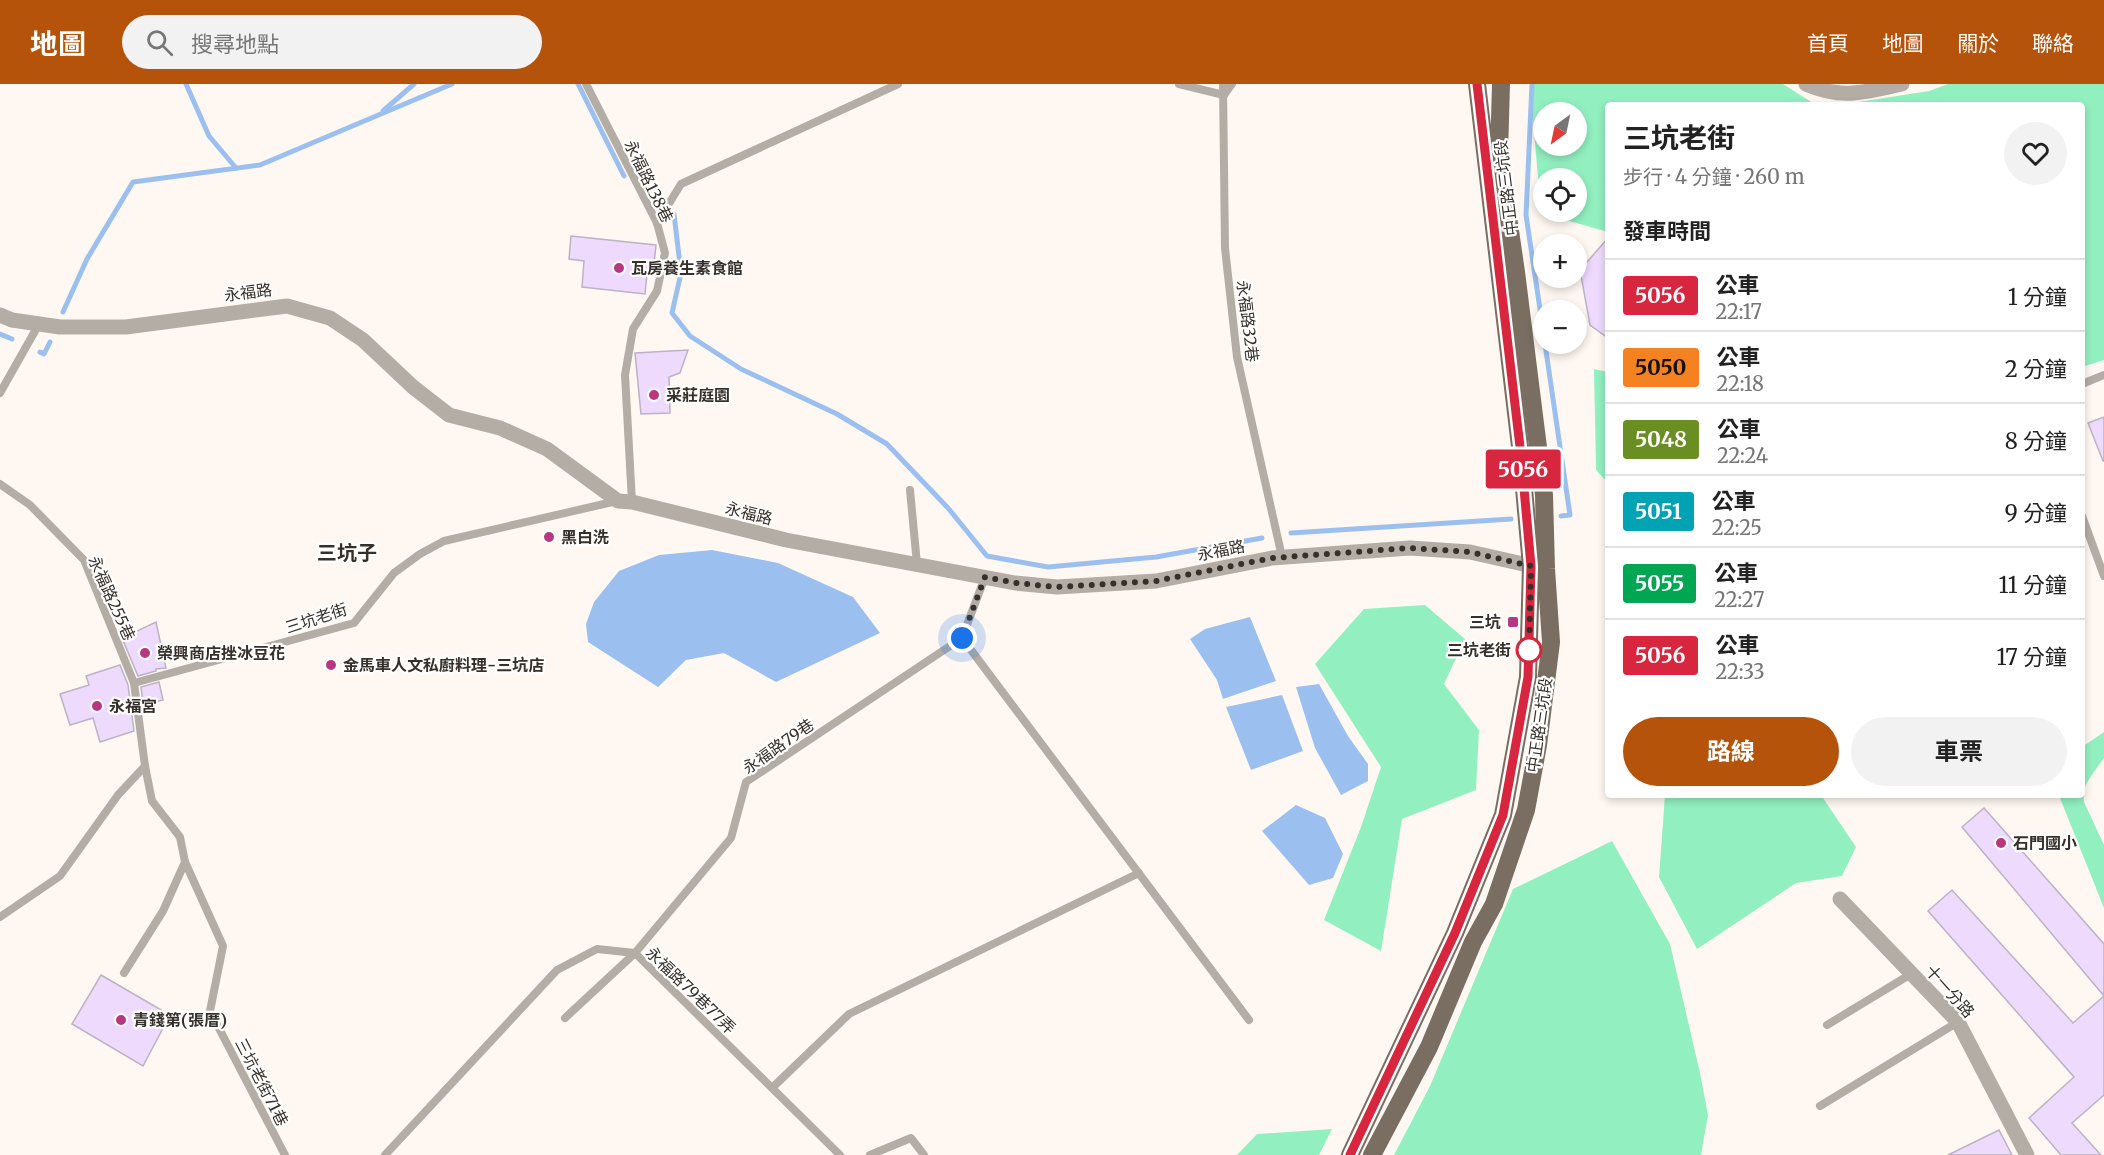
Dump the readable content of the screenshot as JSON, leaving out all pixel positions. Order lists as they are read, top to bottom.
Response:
{
  "streets": {
    "main road": ["中正路三坑段"],
    "street": ["永福路", "十一分路"],
    "lane": [
      "永福路138巷",
      "永福路32巷",
      "永福路255巷",
      "三坑老街",
      "永福路79巷",
      "永福路79巷77弄",
      "三坑老街71巷"
    ]
  },
  "crossings": [
    ["永福路138巷", "永福路"],
    ["永福路138巷", "三坑老街"],
    ["中正路三坑段", "永福路"],
    ["永福路", "永福路32巷"],
    ["永福路", "三坑老街"],
    ["永福路255巷", "三坑老街"],
    ["永福路255巷", "三坑老街71巷"],
    ["三坑老街", "三坑老街71巷"],
    ["永福路79巷", "永福路79巷77弄"]
  ],
  "districts": ["三坑子"],
  "places": {
    "other": [
      "瓦房養生素食館",
      "采莊庭園",
      "黑白洗",
      "三坑老街",
      "榮興商店挫冰豆花",
      "金馬車人文私廚料理-三坑店",
      "永福宮",
      "石門國小",
      "青錢第(張厝)"
    ],
    "transit": ["三坑"]
  },
  "lines": ["bus line 5056"],
  "north": "bottom left",
  "page": {
    "header": "地圖",
    "search": "搜尋地點",
    "nav": [
      "首頁",
      "地圖",
      "關於",
      "聯絡"
    ],
    "on_map": "5056",
    "map_buttons": ["+", "−"],
    "heading": [
      ["三坑老街", "步行 · 4 分鐘 · 260 m"],
      "發車時間"
    ],
    "list": [
      {
        "mark": "5056",
        "name": "公車",
        "note": "22:17",
        "value": "1 分鐘"
      },
      {
        "mark": "5050",
        "name": "公車",
        "note": "22:18",
        "value": "2 分鐘"
      },
      {
        "mark": "5048",
        "name": "公車",
        "note": "22:24",
        "value": "8 分鐘"
      },
      {
        "mark": "5051",
        "name": "公車",
        "note": "22:25",
        "value": "9 分鐘"
      },
      {
        "mark": "5055",
        "name": "公車",
        "note": "22:27",
        "value": "11 分鐘"
      },
      {
        "mark": "5056",
        "name": "公車",
        "note": "22:33",
        "value": "17 分鐘"
      }
    ],
    "buttons": ["路線", "車票"]
  }
}
